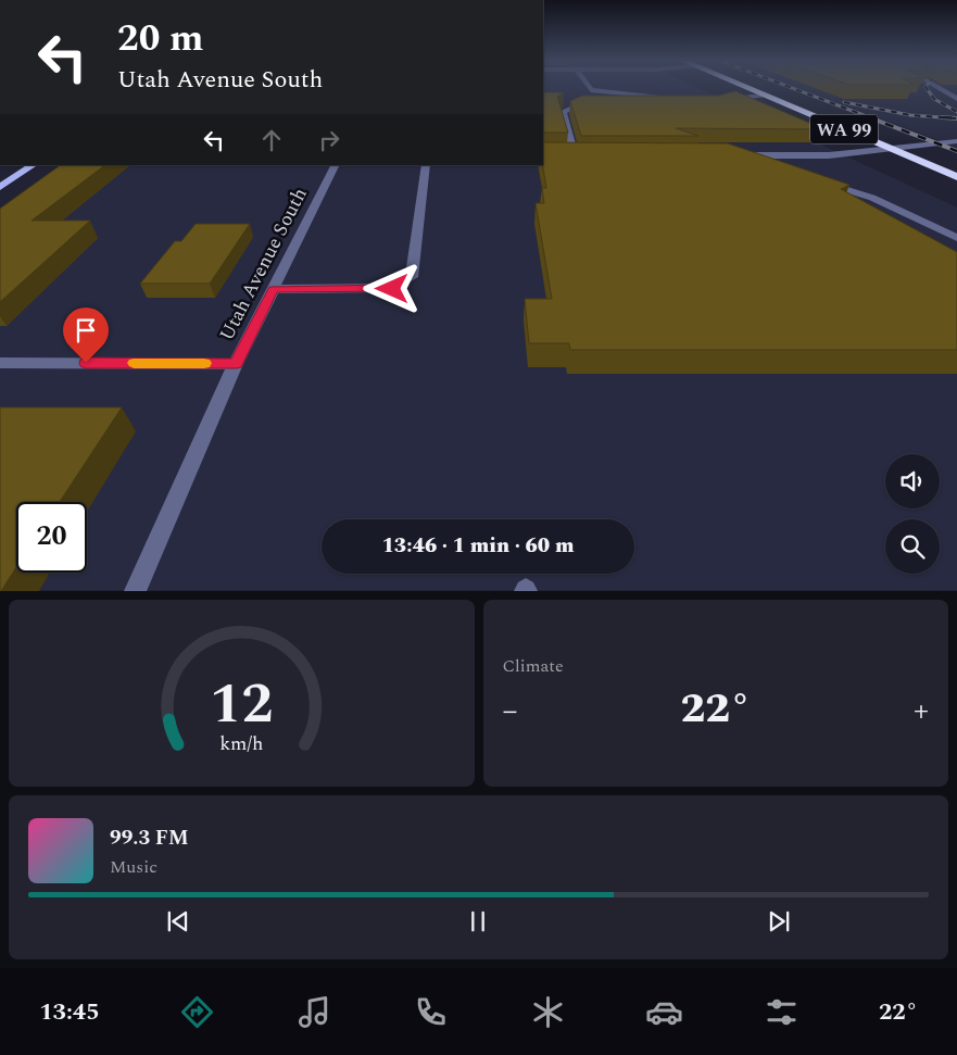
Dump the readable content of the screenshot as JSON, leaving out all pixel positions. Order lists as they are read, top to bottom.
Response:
{
  "streets": {
    "highway": ["WA 99"],
    "street": ["Utah Avenue South"]
  },
  "page": {
    "turn": ["20 m", "Utah Avenue South"],
    "limit": "20",
    "trip": "13:46 · 1 min · 60 m",
    "tile": "Climate",
    "heat": ["−", "22°", "+"],
    "song": ["99.3 FM", "Music"],
    "tabs": ["13:45", "22°"],
    "gauge": ["12", "km/h"]
  }
}
